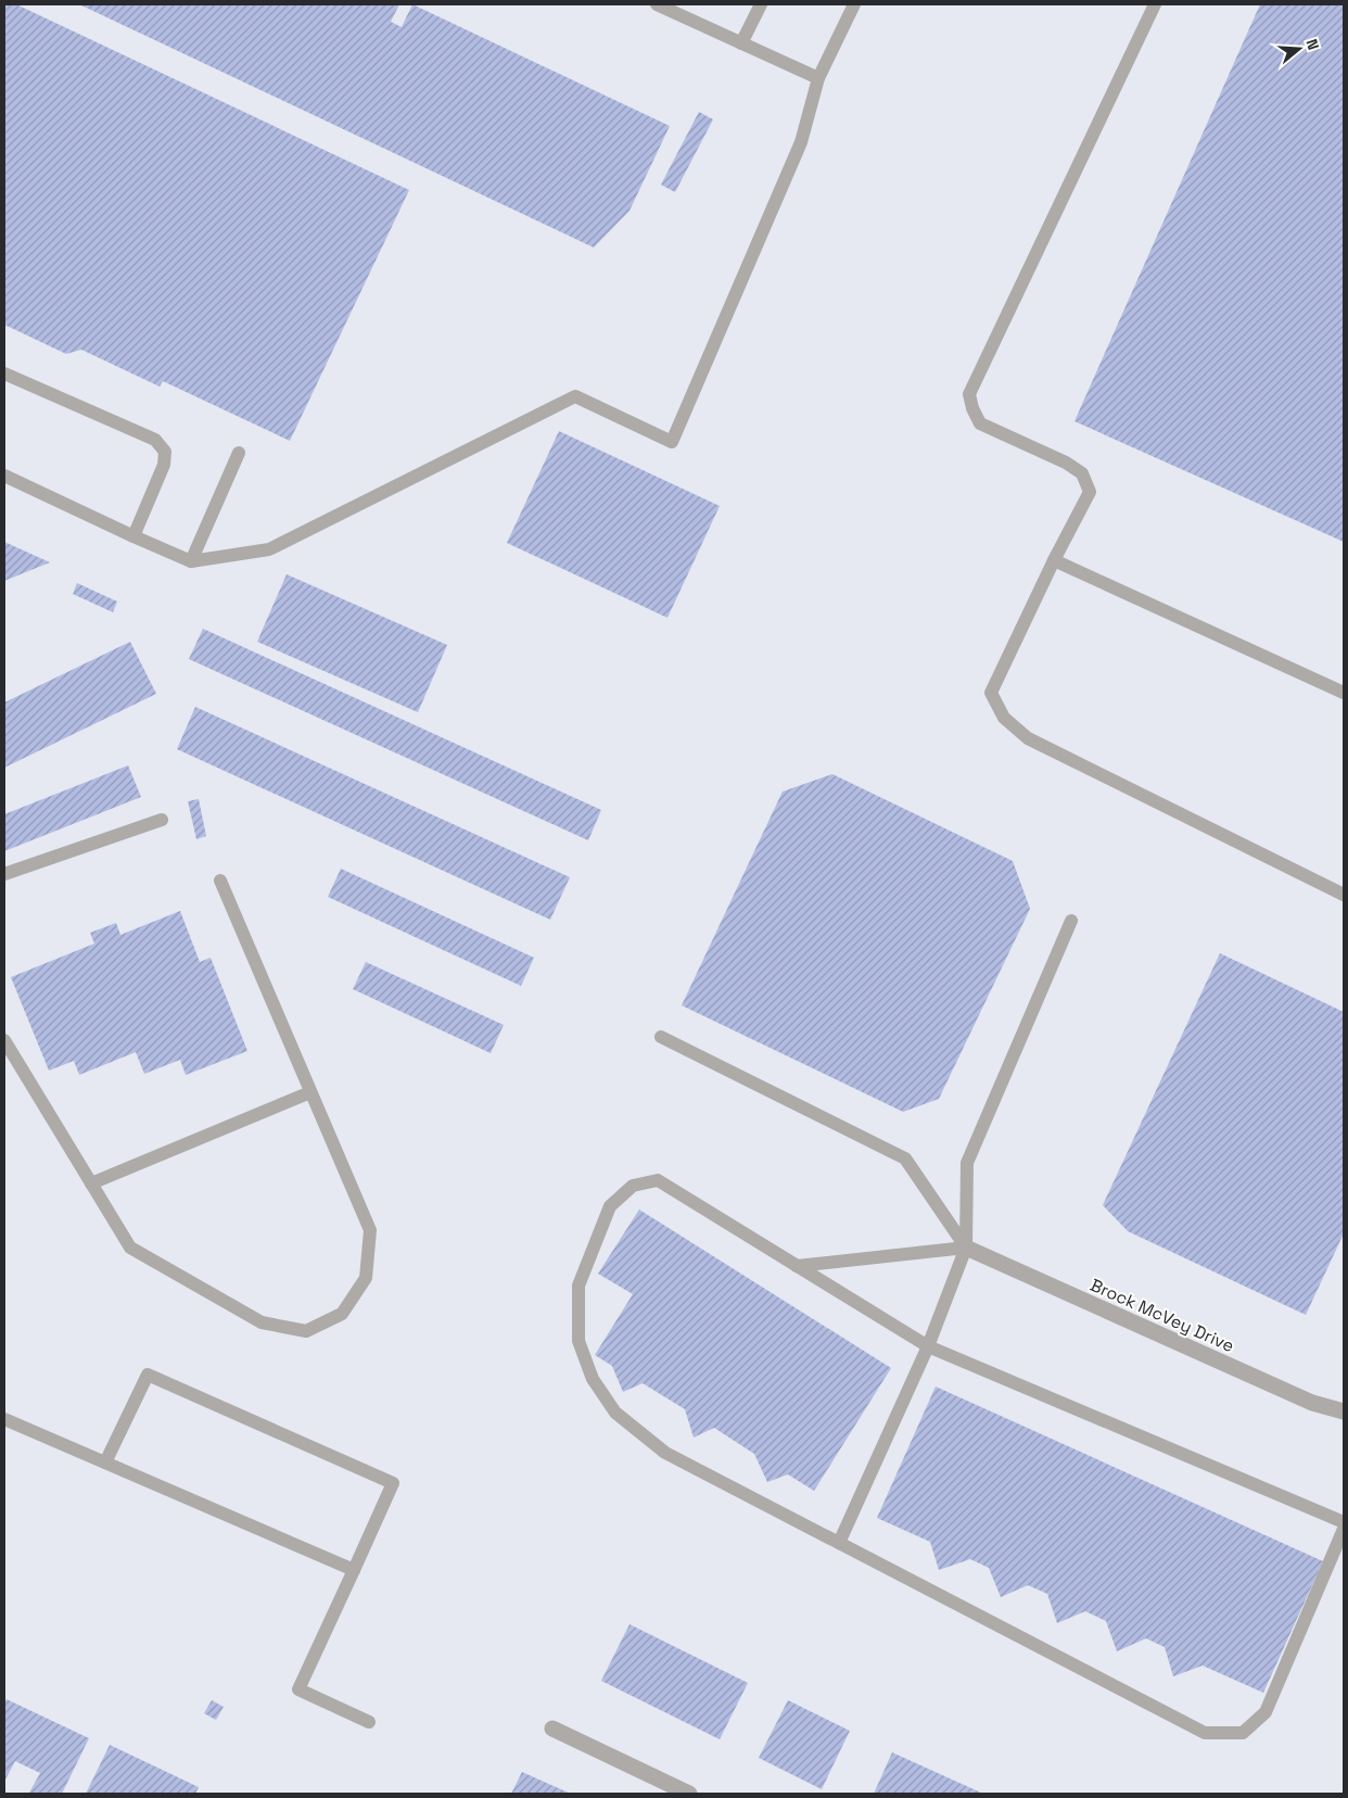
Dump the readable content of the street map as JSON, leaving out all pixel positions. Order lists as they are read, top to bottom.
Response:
{
  "streets": {
    "street": ["Brock McVey Drive"]
  },
  "north": "right"
}
